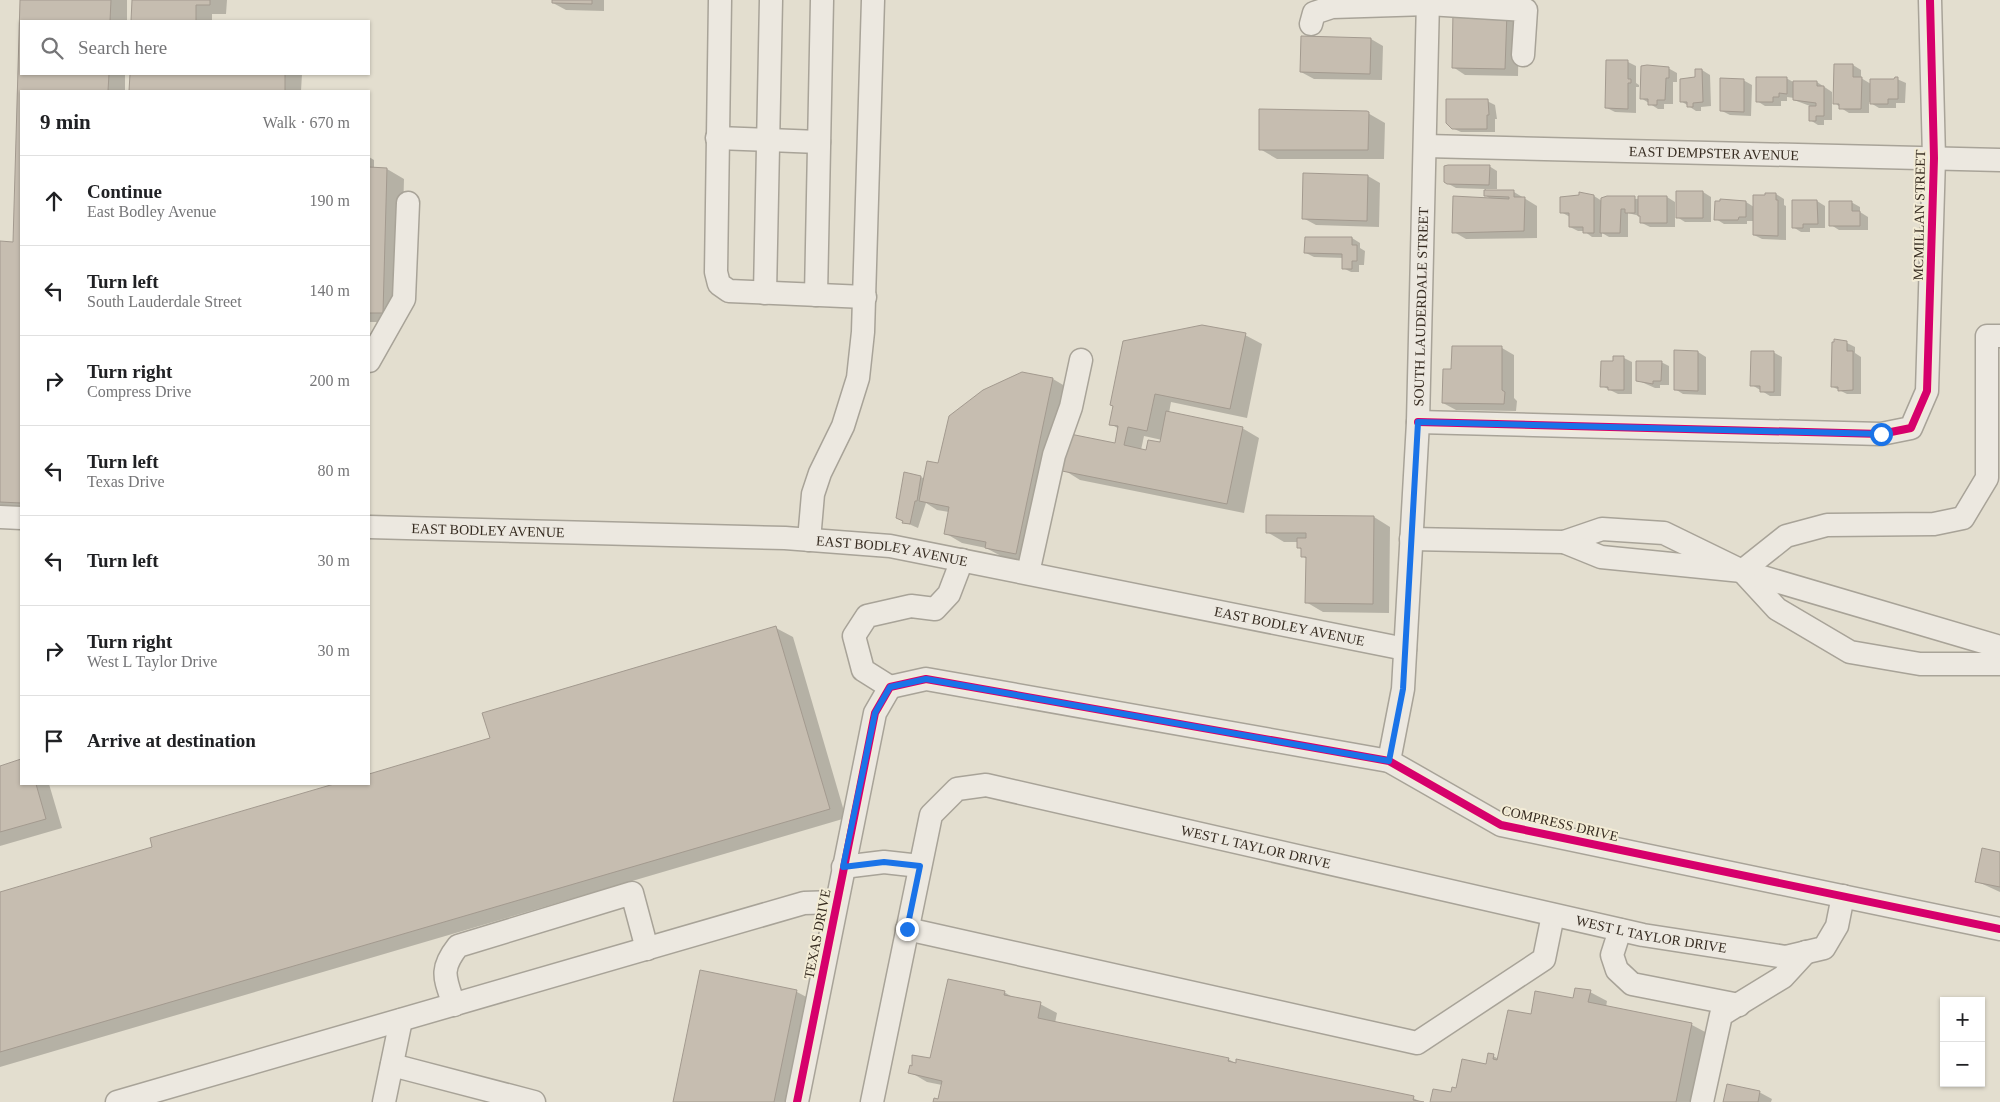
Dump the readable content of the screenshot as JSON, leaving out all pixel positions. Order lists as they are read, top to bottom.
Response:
{
  "streets": {
    "street": [
      "EAST DEMPSTER AVENUE",
      "MCMILLAN STREET",
      "SOUTH LAUDERDALE STREET",
      "EAST BODLEY AVENUE",
      "COMPRESS DRIVE",
      "WEST L TAYLOR DRIVE",
      "TEXAS DRIVE"
    ]
  },
  "crossings": [
    ["EAST DEMPSTER AVENUE", "MCMILLAN STREET"],
    ["EAST DEMPSTER AVENUE", "SOUTH LAUDERDALE STREET"],
    ["MCMILLAN STREET", "SOUTH LAUDERDALE STREET"],
    ["SOUTH LAUDERDALE STREET", "EAST BODLEY AVENUE"],
    ["SOUTH LAUDERDALE STREET", "COMPRESS DRIVE"],
    ["COMPRESS DRIVE", "WEST L TAYLOR DRIVE"],
    ["COMPRESS DRIVE", "TEXAS DRIVE"]
  ],
  "page": {
    "search": "Search here",
    "heading": ["9 min", "Walk · 670 m"],
    "list": [
      ["Continue", "East Bodley Avenue", "190 m"],
      ["Turn left", "South Lauderdale Street", "140 m"],
      ["Turn right", "Compress Drive", "200 m"],
      ["Turn left", "Texas Drive", "80 m"],
      ["Turn left", "30 m"],
      ["Turn right", "West L Taylor Drive", "30 m"],
      "Arrive at destination"
    ],
    "map_buttons": ["+", "−"]
  }
}
